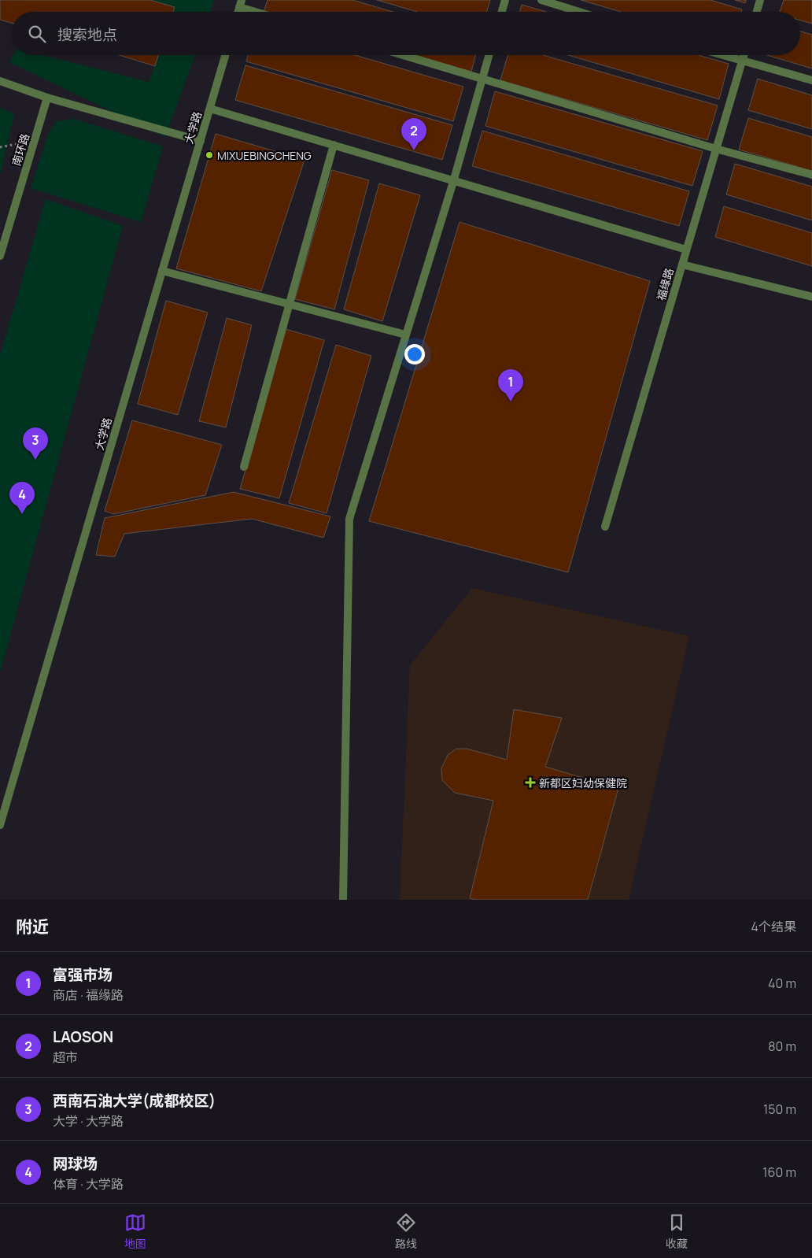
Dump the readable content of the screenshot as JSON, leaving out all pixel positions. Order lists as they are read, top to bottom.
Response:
{
  "streets": {
    "street": ["大学路", "南环路", "福缘路"]
  },
  "places": {
    "other": ["MIXUEBINGCHENG"],
    "health": ["新都区妇幼保健院"]
  },
  "page": {
    "search": "搜索地点",
    "pins": [
      "2",
      "1",
      "3",
      "4"
    ],
    "heading": ["附近", "4个结果"],
    "list": [
      {
        "mark": "1",
        "name": "富强市场",
        "note": "商店 · 福缘路",
        "value": "40 m"
      },
      {
        "mark": "2",
        "name": "LAOSON",
        "note": "超市",
        "value": "80 m"
      },
      {
        "mark": "3",
        "name": "西南石油大学(成都校区)",
        "note": "大学 · 大学路",
        "value": "150 m"
      },
      {
        "mark": "4",
        "name": "网球场",
        "note": "体育 · 大学路",
        "value": "160 m"
      }
    ],
    "nav": ["地图", "路线", "收藏"]
  }
}
